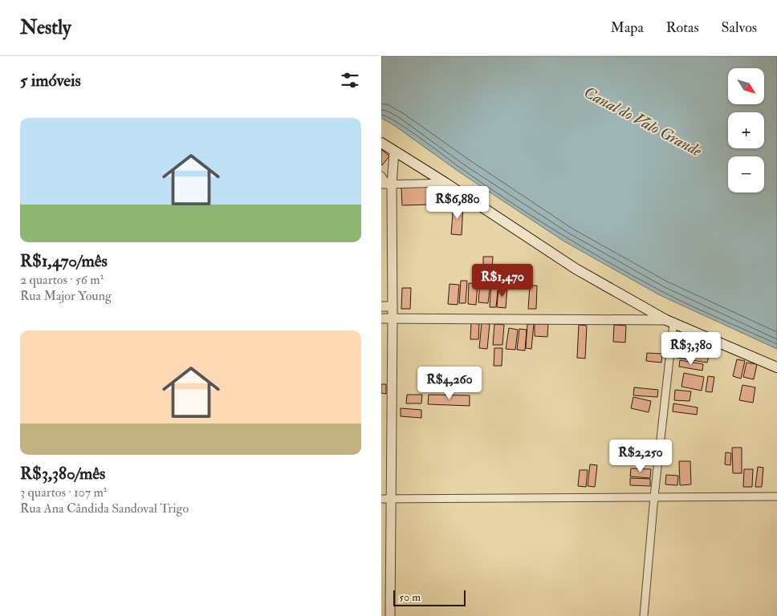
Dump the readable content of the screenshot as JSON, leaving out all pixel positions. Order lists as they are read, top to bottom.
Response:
{
  "water": ["Canal do Valo Grande"],
  "scale_bar": "50 m",
  "north": "bottom right",
  "page": {
    "header": "Nestly",
    "nav": ["Mapa", "Rotas", "Salvos"],
    "heading": "5 imóveis",
    "map_buttons": ["+", "−"],
    "list": [
      {
        "name": "R$1,470/mês",
        "note": "2 quartos · 56 m² · Rua Major Young"
      },
      {
        "name": "R$3,380/mês",
        "note": "3 quartos · 107 m² · Rua Ana Cândida Sandoval Trigo"
      }
    ],
    "price": [
      "R$6,880",
      "R$1,470",
      "R$3,380",
      "R$4,260",
      "R$2,250"
    ],
    "scale": "50 m"
  }
}
